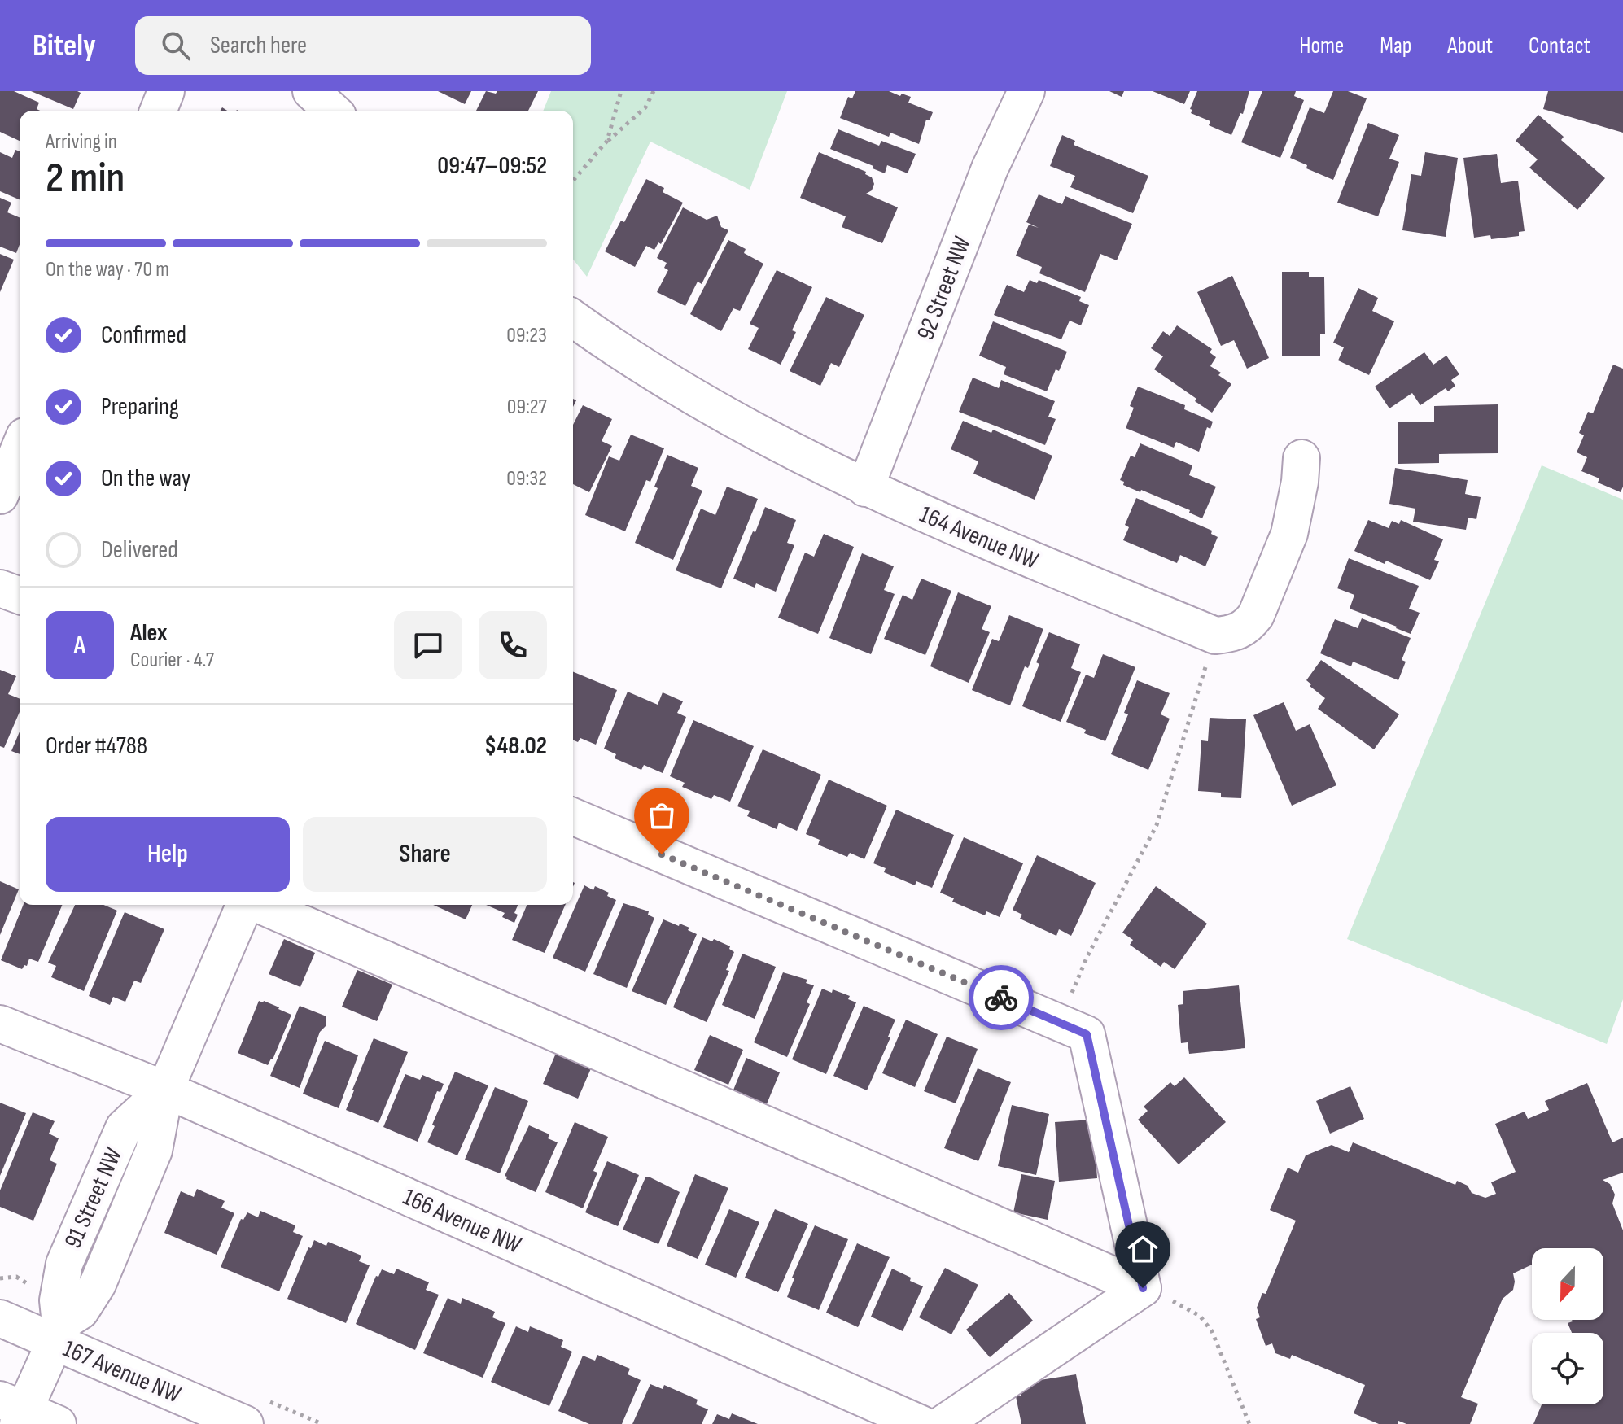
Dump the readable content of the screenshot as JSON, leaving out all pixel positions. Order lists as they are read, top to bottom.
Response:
{
  "streets": {
    "street": [
      "92 Street NW",
      "164 Avenue NW",
      "91 Street NW",
      "166 Avenue NW",
      "167 Avenue NW"
    ]
  },
  "crossings": [
    ["92 Street NW", "164 Avenue NW"],
    ["91 Street NW", "166 Avenue NW"],
    ["91 Street NW", "167 Avenue NW"]
  ],
  "north": "bottom",
  "page": {
    "header": "Bitely",
    "search": "Search here",
    "nav": [
      "Home",
      "Map",
      "About",
      "Contact"
    ],
    "heading": ["2 min", "Arriving in", "09:47–09:52"],
    "panel": [
      "Alex",
      "Courier · 4.7",
      "Order #4788",
      "$48.02"
    ],
    "bar": "On the way · 70 m",
    "list": [
      ["Confirmed", "09:23"],
      ["Preparing", "09:27"],
      ["On the way", "09:32"],
      "Delivered"
    ],
    "round": "A",
    "buttons": ["Help", "Share"]
  }
}
